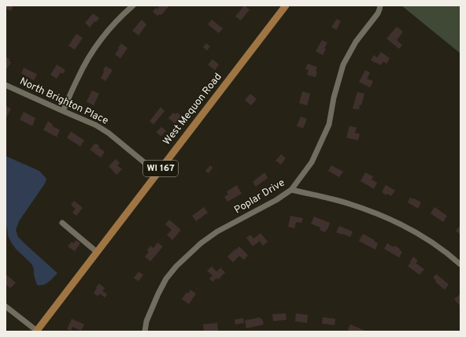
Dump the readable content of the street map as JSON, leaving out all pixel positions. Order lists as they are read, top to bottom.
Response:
{
  "streets": {
    "main road": ["West Mequon Road", "WI 167"],
    "street": ["North Brighton Place", "Poplar Drive"]
  },
  "crossings": [
    ["North Brighton Place", "West Mequon Road"]
  ]
}
